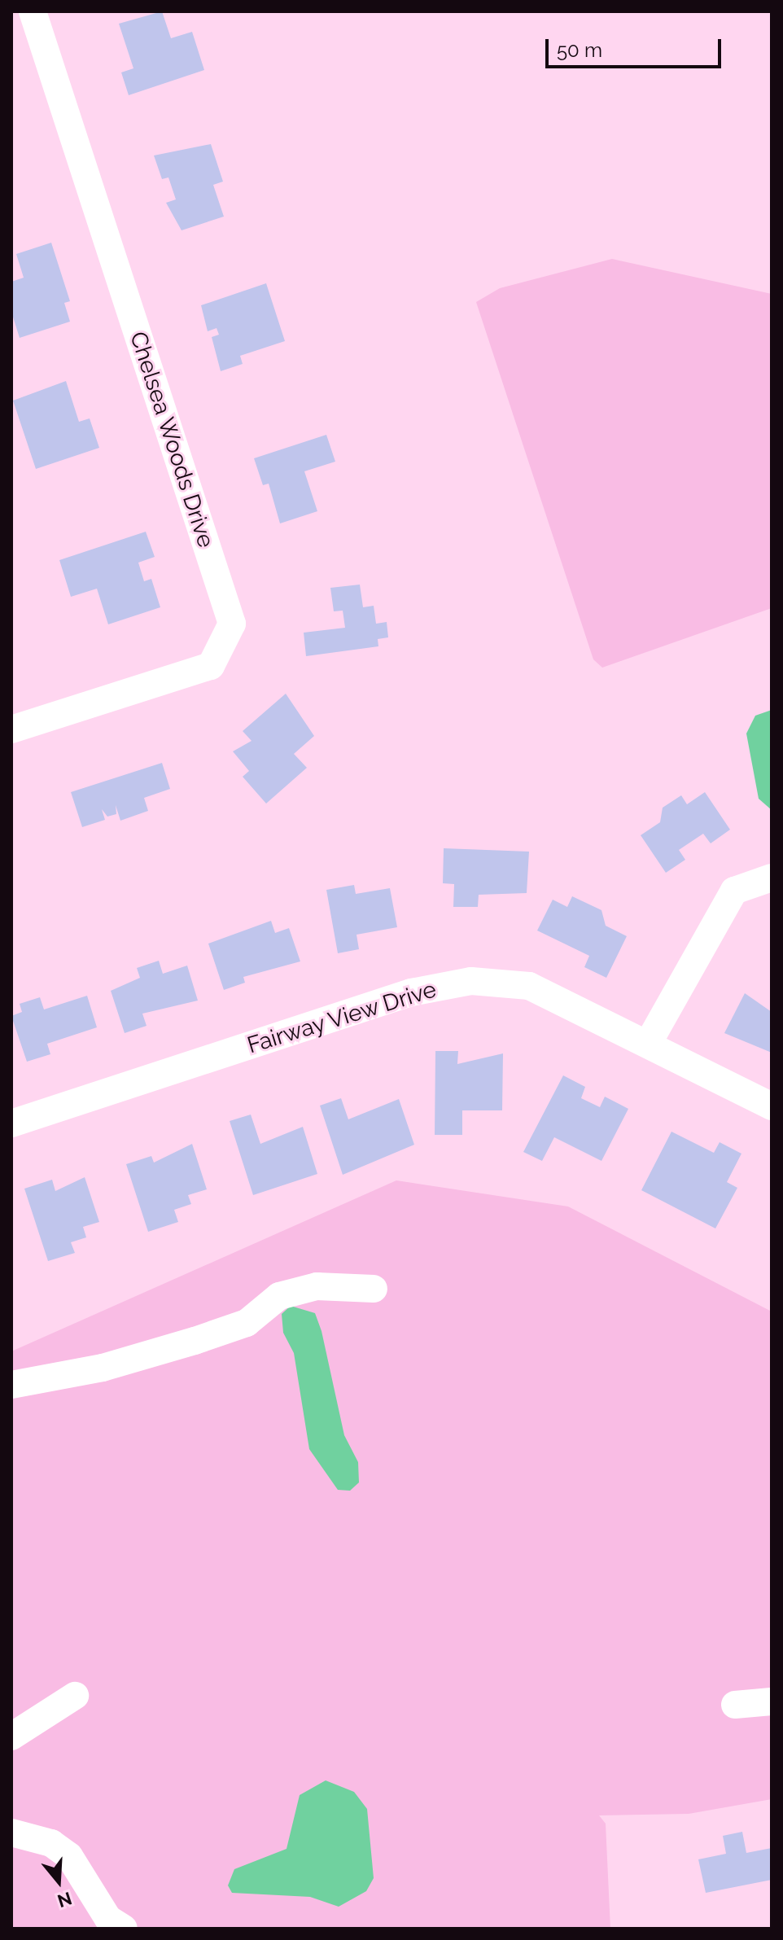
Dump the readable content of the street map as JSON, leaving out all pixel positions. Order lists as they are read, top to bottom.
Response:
{
  "streets": {
    "street": ["Chelsea Woods Drive", "Fairway View Drive"]
  },
  "scale_bar": "50 m",
  "north": "bottom"
}
